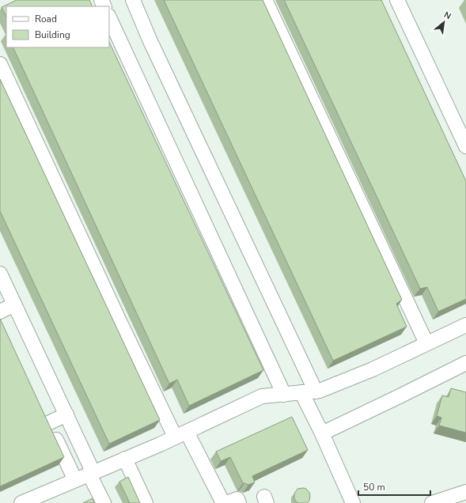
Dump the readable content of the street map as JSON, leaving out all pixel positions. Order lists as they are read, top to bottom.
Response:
{
  "legend": ["Road", "Building"],
  "scale_bar": "50 m",
  "north": "top right"
}
